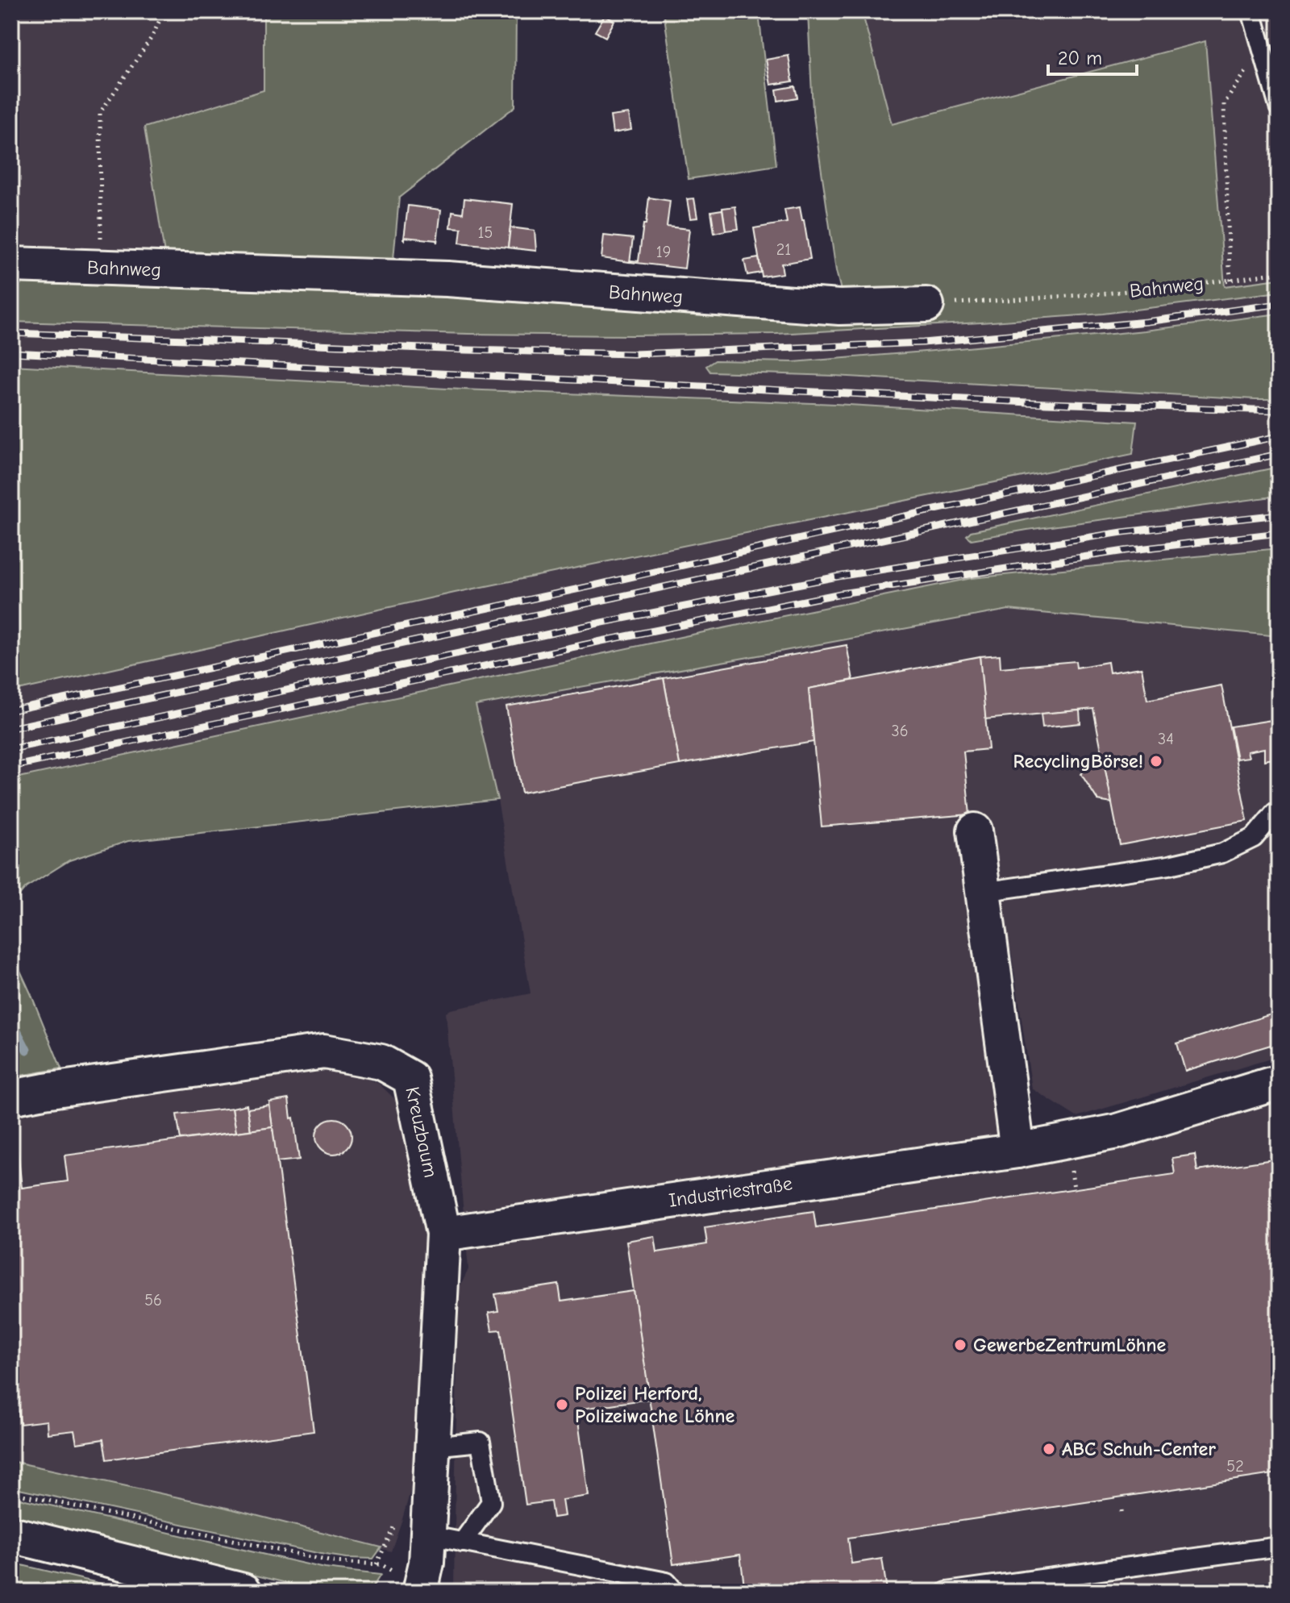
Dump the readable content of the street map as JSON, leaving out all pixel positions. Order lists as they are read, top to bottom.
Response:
{
  "streets": {
    "street": ["Bahnweg", "Kreuzbaum", "Industriestraße"]
  },
  "crossings": [
    ["Kreuzbaum", "Industriestraße"]
  ],
  "places": [
    "RecyclingBörse!",
    "GewerbeZentrumLöhne",
    "Polizei Herford, Polizeiwache Löhne",
    "ABC Schuh-Center"
  ],
  "house_numbers": [
    "15",
    "21",
    "19",
    "36",
    "34",
    "56",
    "52"
  ],
  "scale_bar": "20 m"
}
